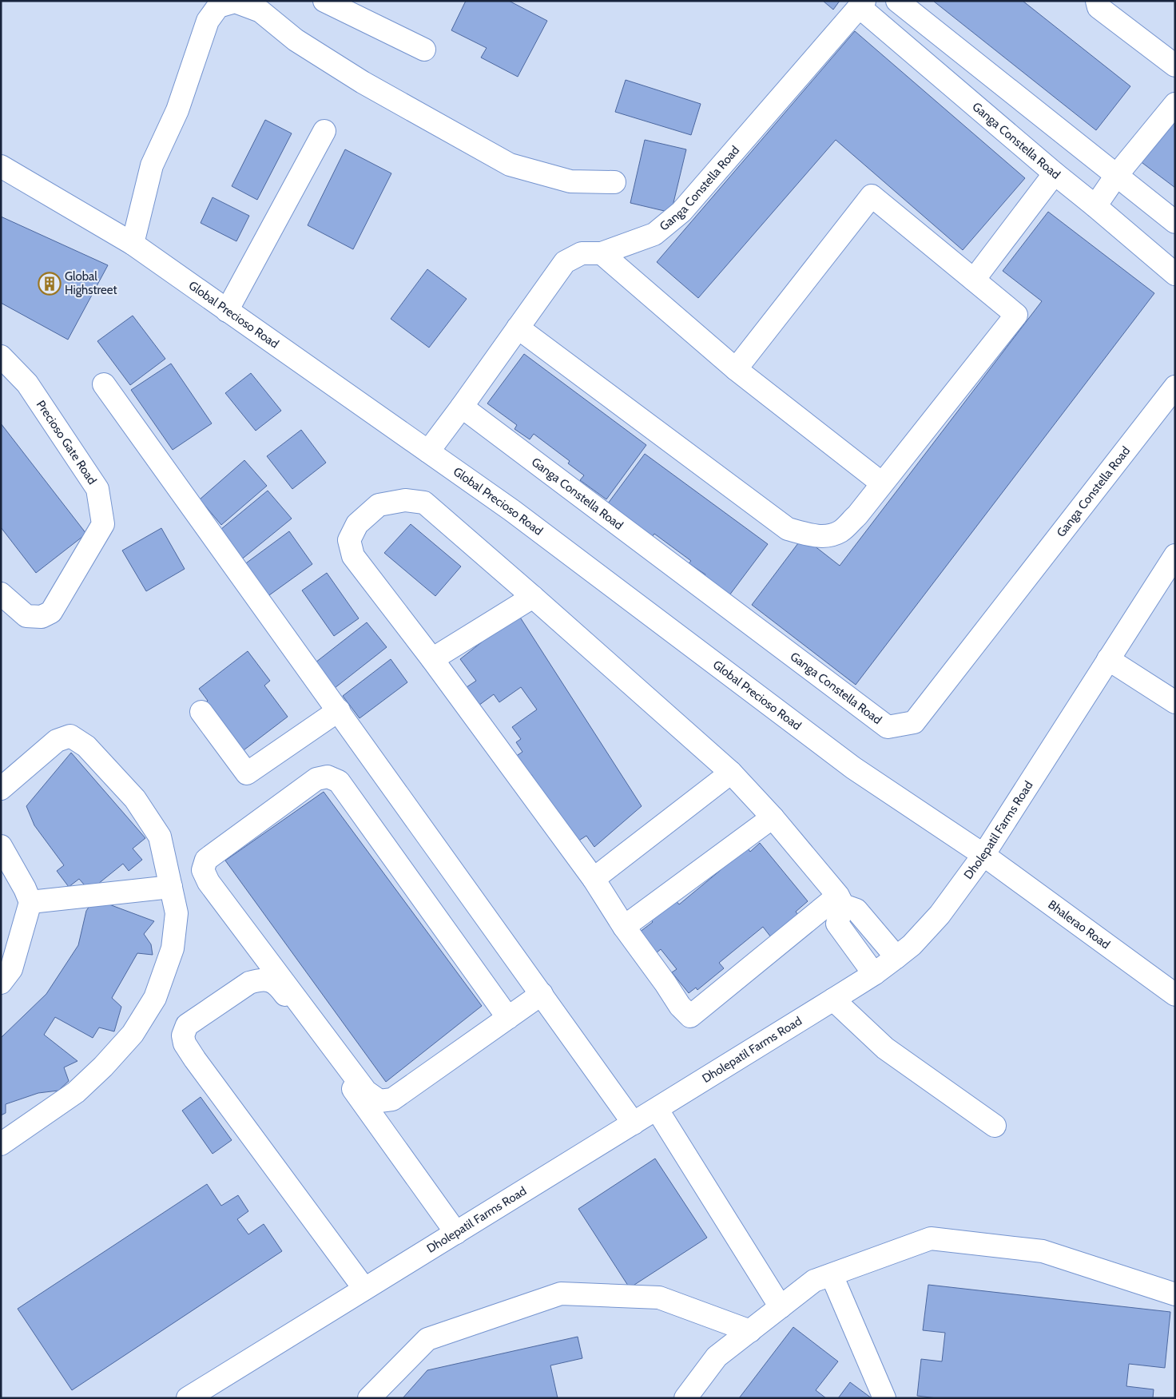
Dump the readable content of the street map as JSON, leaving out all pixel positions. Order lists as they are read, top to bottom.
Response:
{
  "streets": {
    "street": [
      "Ganga Constella Road",
      "Global Precioso Road",
      "Precioso Gate Road",
      "Dholepatil Farms Road",
      "Bhalerao Road"
    ]
  },
  "crossings": [
    ["Ganga Constella Road", "Global Precioso Road"],
    ["Global Precioso Road", "Dholepatil Farms Road"],
    ["Global Precioso Road", "Bhalerao Road"],
    ["Dholepatil Farms Road", "Bhalerao Road"]
  ],
  "places": {
    "building": ["Global Highstreet"]
  }
}
